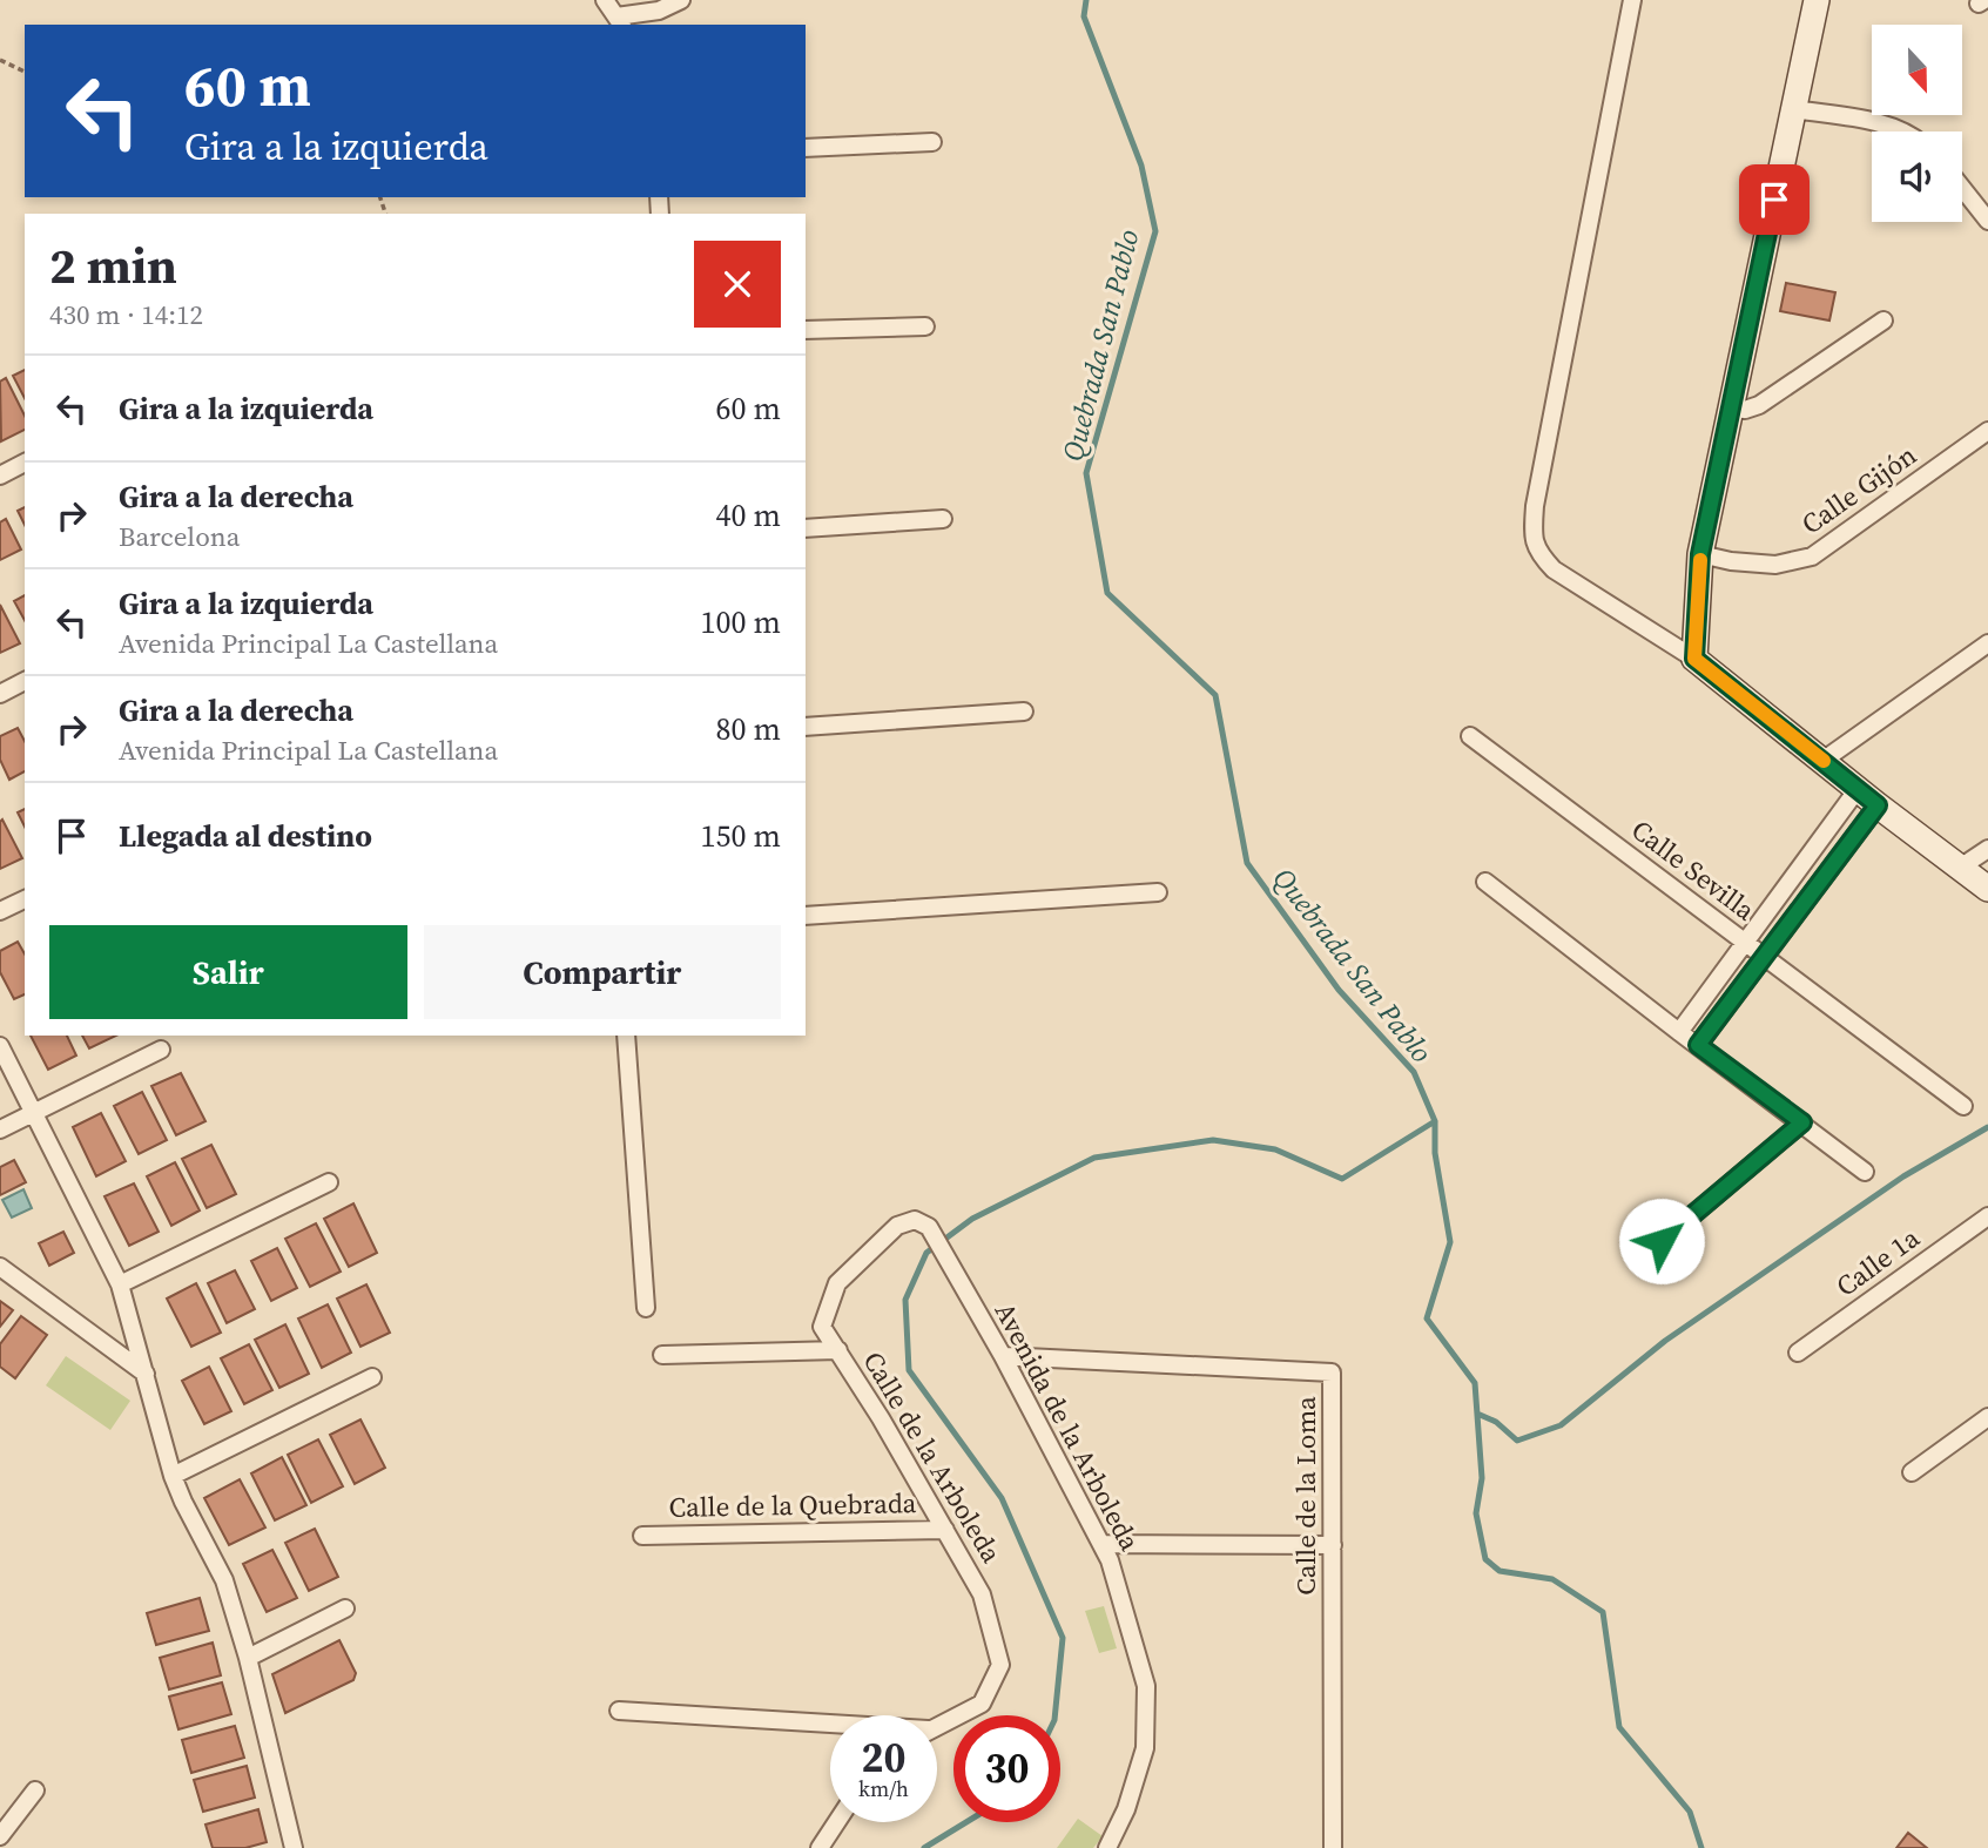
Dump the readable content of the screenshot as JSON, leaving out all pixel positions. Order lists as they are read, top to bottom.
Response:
{
  "streets": {
    "street": [
      "Calle Gijón",
      "Calle Sevilla",
      "Calle 1a",
      "Avenida de la Arboleda",
      "Calle de la Arboleda",
      "Calle de la Loma",
      "Calle de la Quebrada"
    ]
  },
  "crossings": [
    ["Avenida de la Arboleda", "Calle de la Arboleda"],
    ["Avenida de la Arboleda", "Calle de la Loma"],
    ["Calle de la Arboleda", "Calle de la Quebrada"]
  ],
  "water": ["Quebrada San Pablo"],
  "north": "bottom",
  "page": {
    "turn": ["60 m", "Gira a la izquierda"],
    "heading": ["2 min", "430 m · 14:12"],
    "list": [
      {
        "name": "Gira a la izquierda",
        "value": "60 m"
      },
      {
        "name": "Gira a la derecha",
        "note": "Barcelona",
        "value": "40 m"
      },
      {
        "name": "Gira a la izquierda",
        "note": "Avenida Principal La Castellana",
        "value": "100 m"
      },
      {
        "name": "Gira a la derecha",
        "note": "Avenida Principal La Castellana",
        "value": "80 m"
      },
      {
        "name": "Llegada al destino",
        "value": "150 m"
      }
    ],
    "buttons": ["Salir", "Compartir"],
    "speed": "20 km/h",
    "limit": "30"
  }
}
